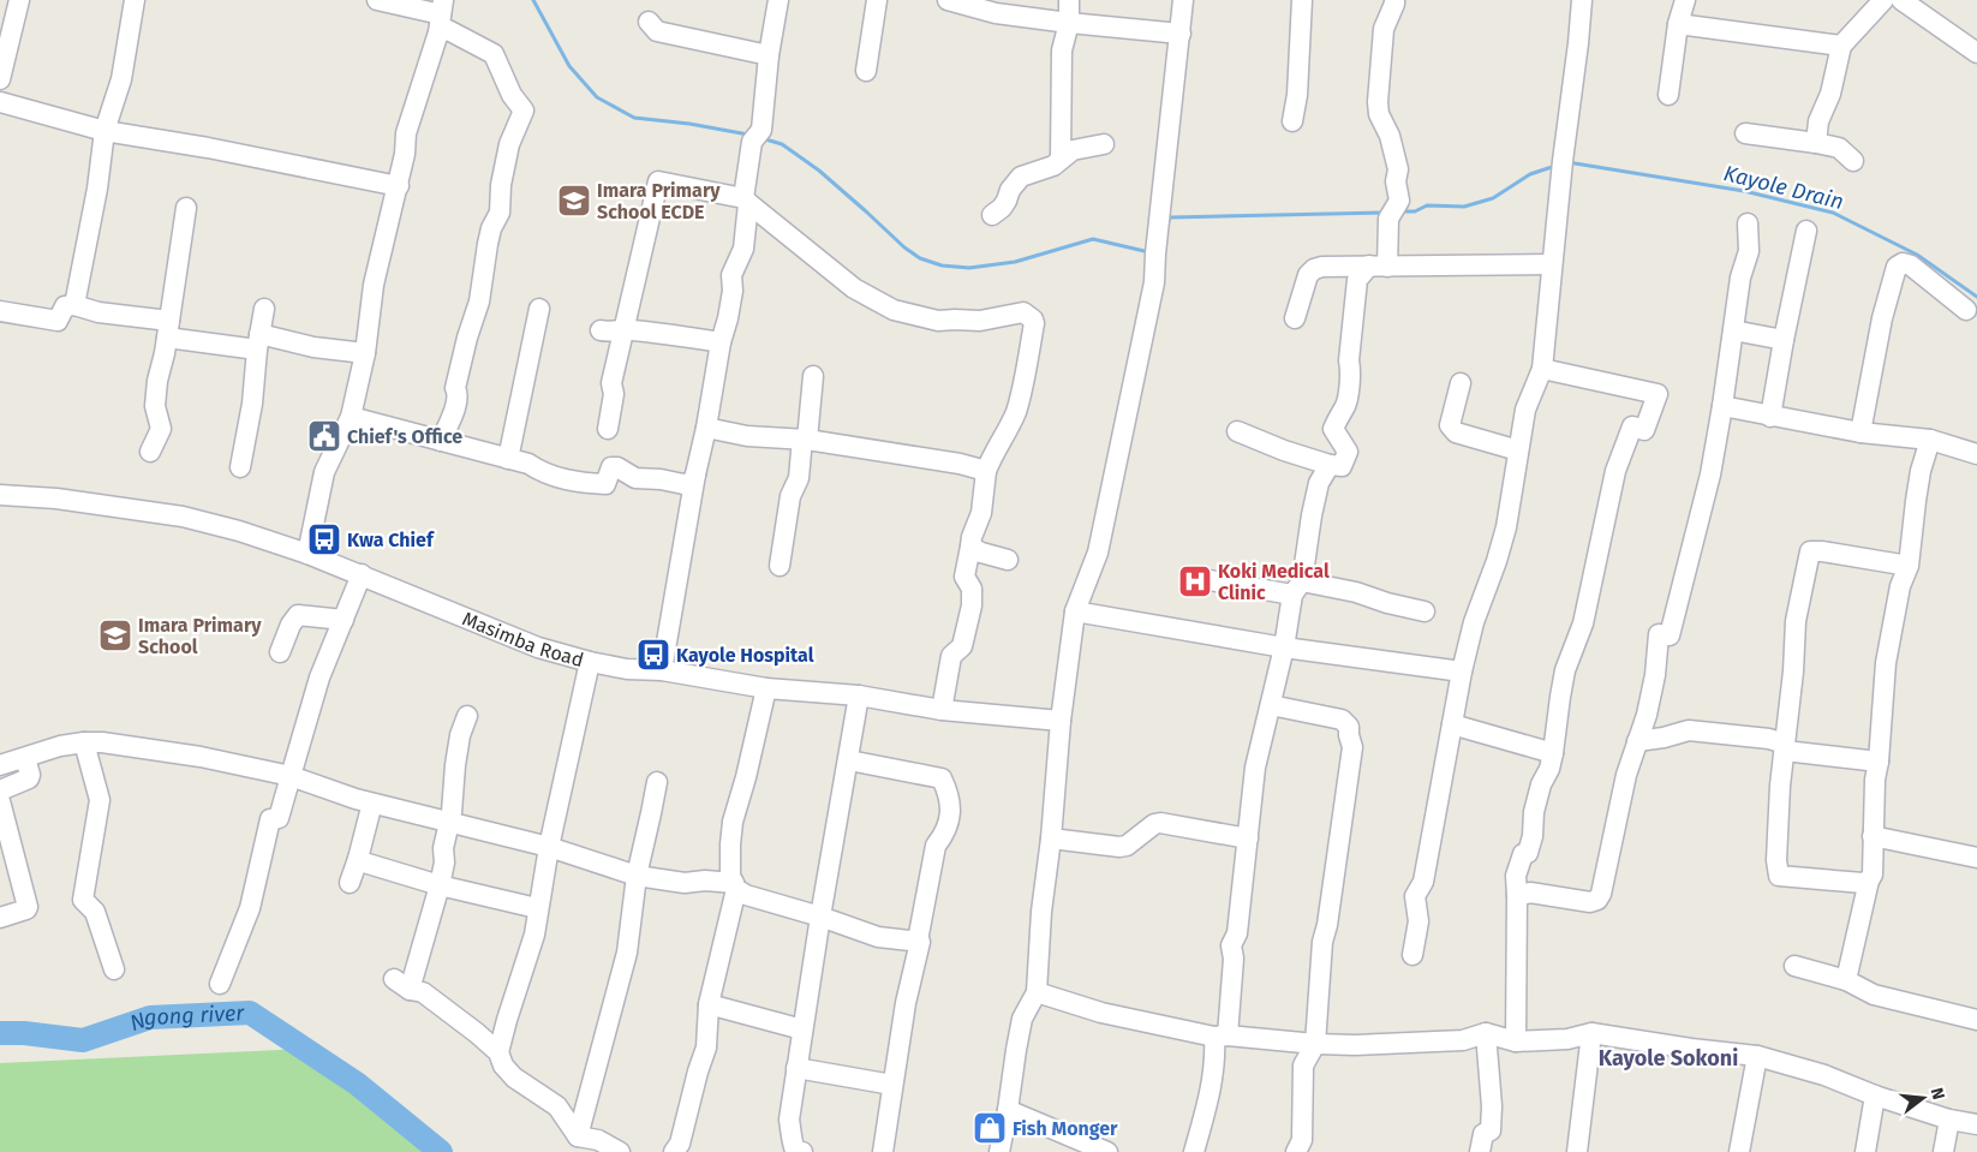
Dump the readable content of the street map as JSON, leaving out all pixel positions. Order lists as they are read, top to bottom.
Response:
{
  "streets": {
    "street": ["Masimba Road"]
  },
  "districts": ["Kayole Sokoni"],
  "water": ["Kayole Drain", "Ngong river"],
  "places": {
    "school or university": ["Imara Primary School ECDE", "Imara Primary School"],
    "public building": ["Chief's Office"],
    "bus stop": ["Kwa Chief", "Kayole Hospital"],
    "hospital": ["Koki Medical Clinic"],
    "shop": ["Fish Monger"]
  },
  "north": "right"
}
